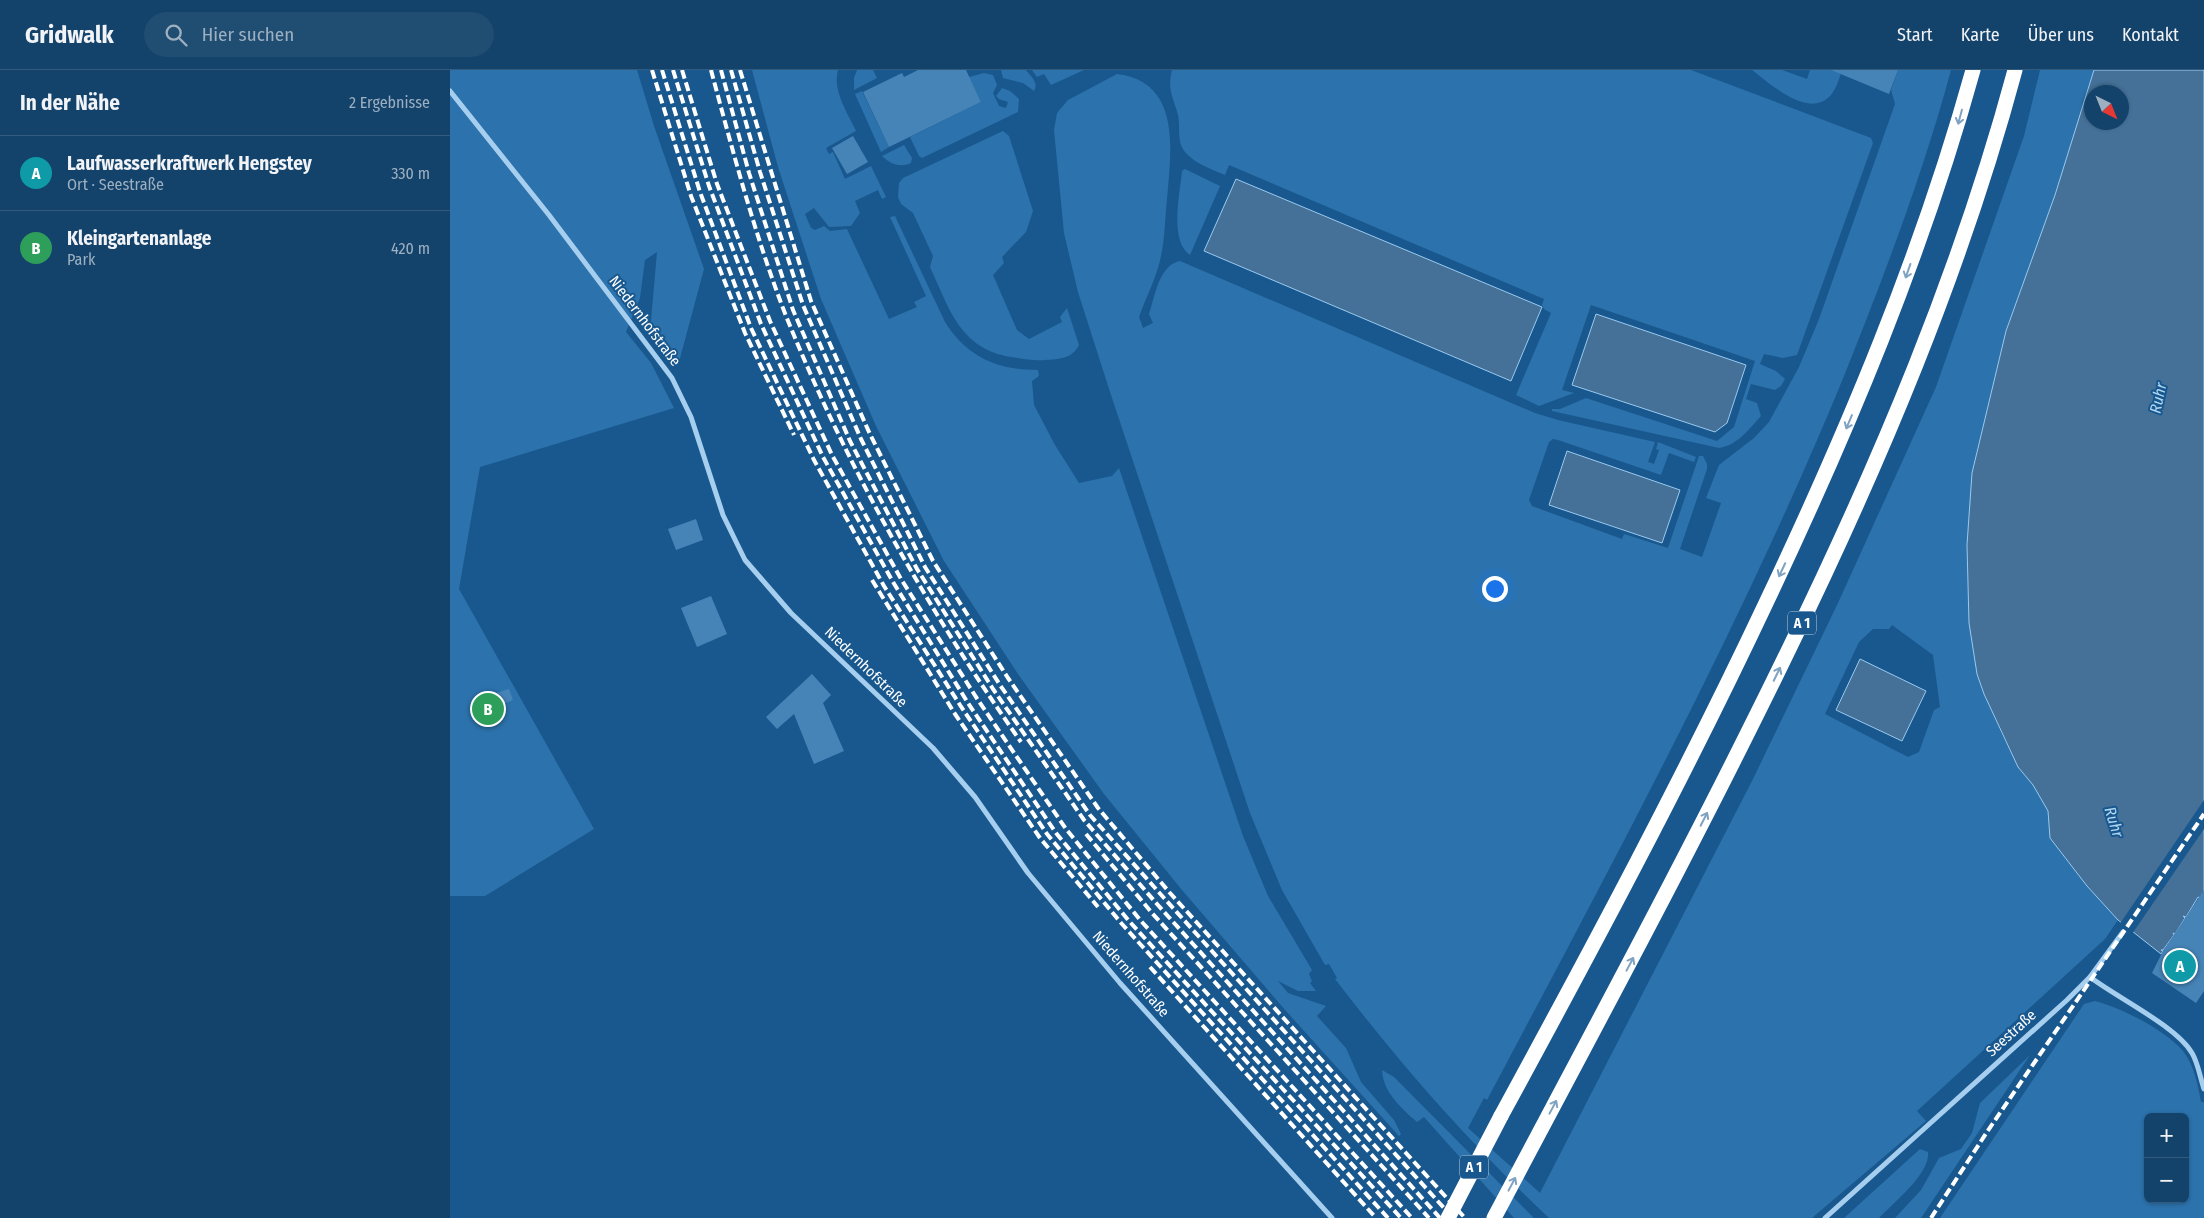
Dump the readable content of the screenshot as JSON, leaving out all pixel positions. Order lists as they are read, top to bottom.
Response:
{
  "streets": {
    "highway": ["A 1"],
    "street": ["Niedernhofstraße", "Seestraße"]
  },
  "water": ["Ruhr"],
  "north": "bottom right",
  "page": {
    "header": "Gridwalk",
    "search": "Hier suchen",
    "nav": [
      "Start",
      "Karte",
      "Über uns",
      "Kontakt"
    ],
    "heading": ["In der Nähe", "2 Ergebnisse"],
    "list": [
      {
        "mark": "A",
        "name": "Laufwasserkraftwerk Hengstey",
        "note": "Ort · Seestraße",
        "value": "330 m"
      },
      {
        "mark": "B",
        "name": "Kleingartenanlage",
        "note": "Park",
        "value": "420 m"
      }
    ],
    "pins": ["B", "A"],
    "map_buttons": ["+", "−"]
  }
}
